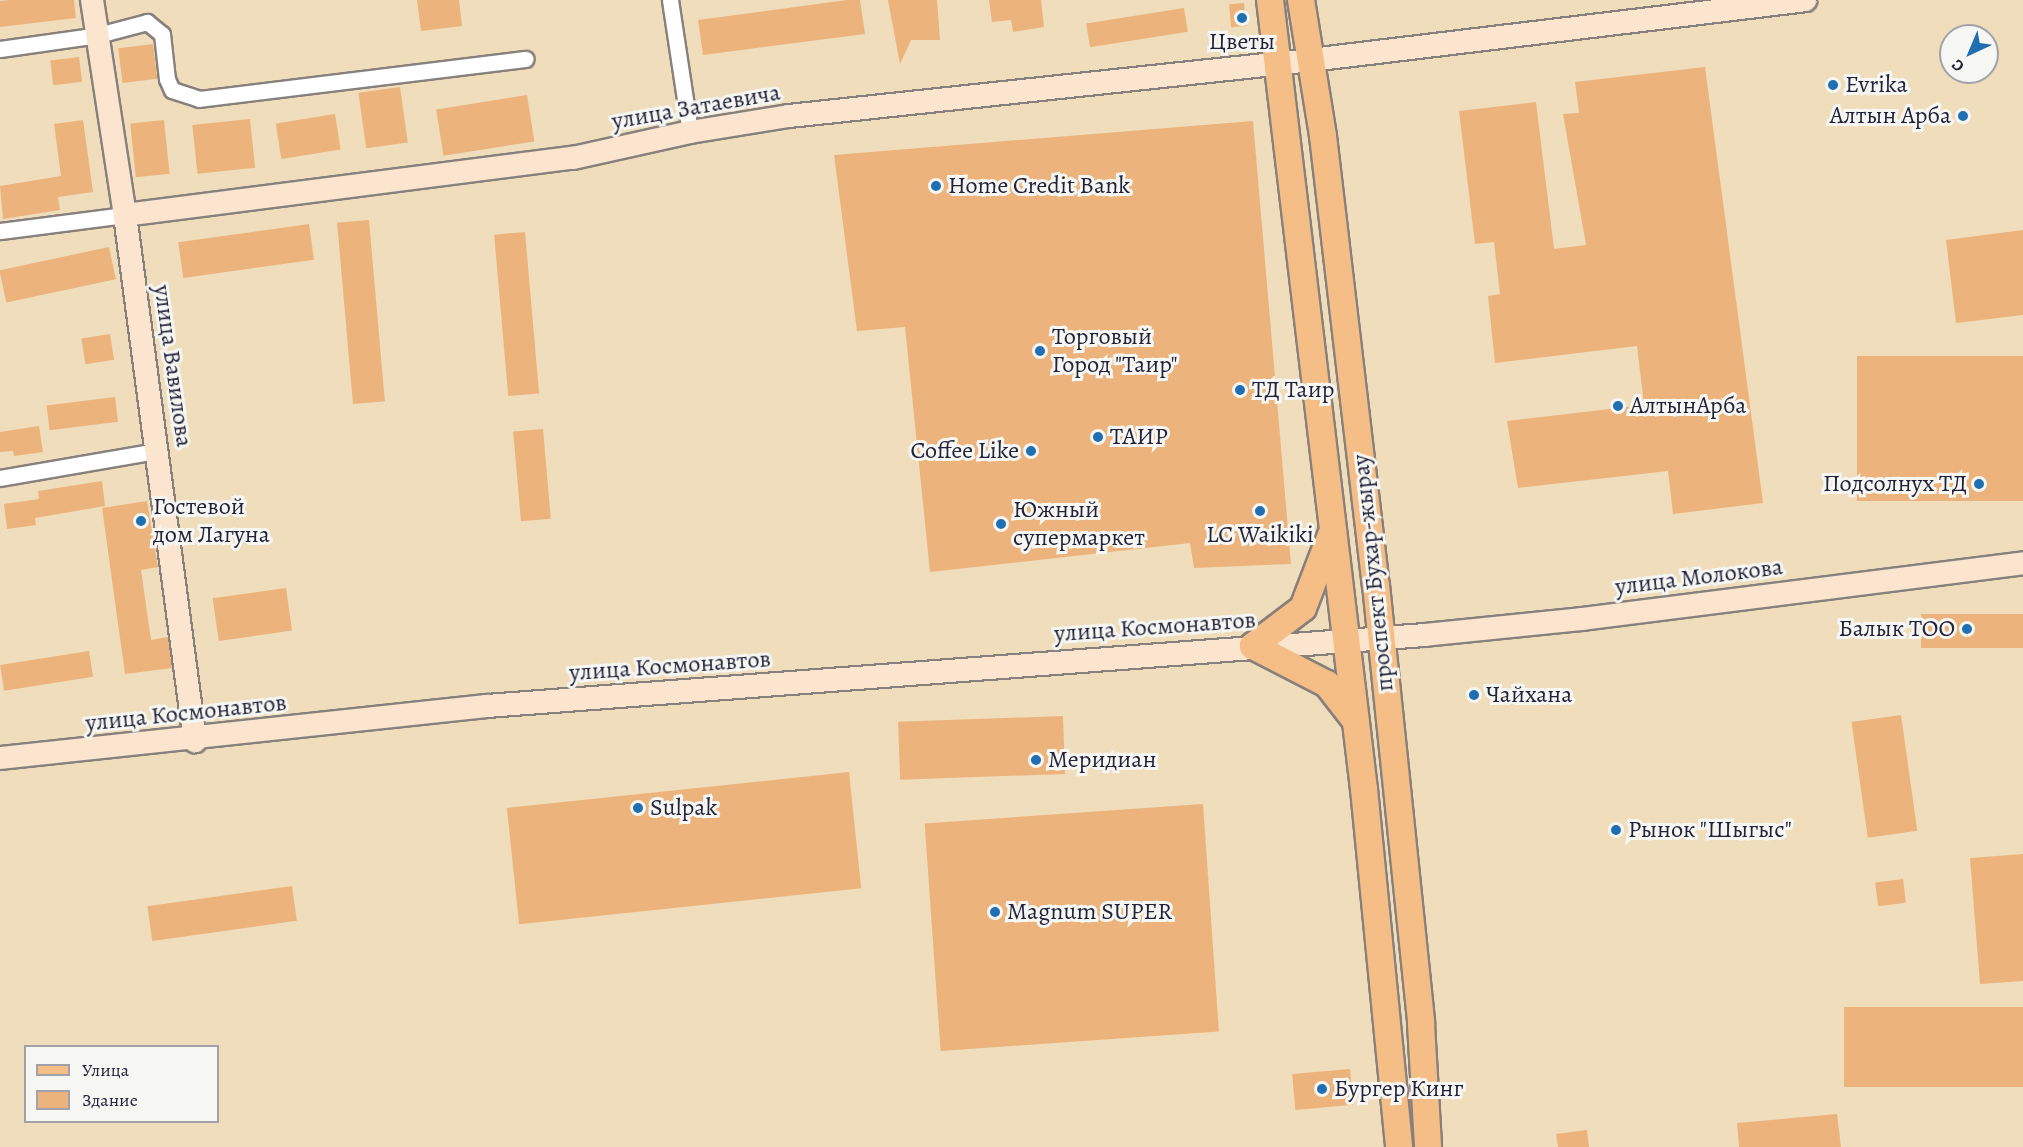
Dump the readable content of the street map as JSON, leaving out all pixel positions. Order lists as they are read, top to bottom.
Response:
{
  "streets": {
    "main road": ["проспект Бухар-жырау"],
    "street": [
      "улица Затаевича",
      "улица Вавилова",
      "улица Молокова",
      "улица Космонавтов"
    ]
  },
  "crossings": [
    ["улица Затаевича", "улица Вавилова"],
    ["улица Затаевича", "проспект Бухар-жырау"],
    ["улица Вавилова", "улица Космонавтов"],
    ["проспект Бухар-жырау", "улица Молокова"],
    ["проспект Бухар-жырау", "улица Космонавтов"],
    ["улица Молокова", "улица Космонавтов"]
  ],
  "places": [
    "Цветы",
    "Evrika",
    "Алтын Арба",
    "Home Credit Bank",
    "Торговый Город \"Таир\"",
    "ТД Таир",
    "АлтынАрба",
    "ТАИР",
    "Coffee Like",
    "Подсолнух ТД",
    "LC Waikiki",
    "Гостевой дом Лагуна",
    "Южный супермаркет",
    "Балык ТОО",
    "Чайхана",
    "Меридиан",
    "Sulpak",
    "Рынок \"Шыгыс\"",
    "Magnum SUPER",
    "Бургер Кинг"
  ],
  "legend": ["Улица", "Здание"],
  "north": "bottom left"
}
